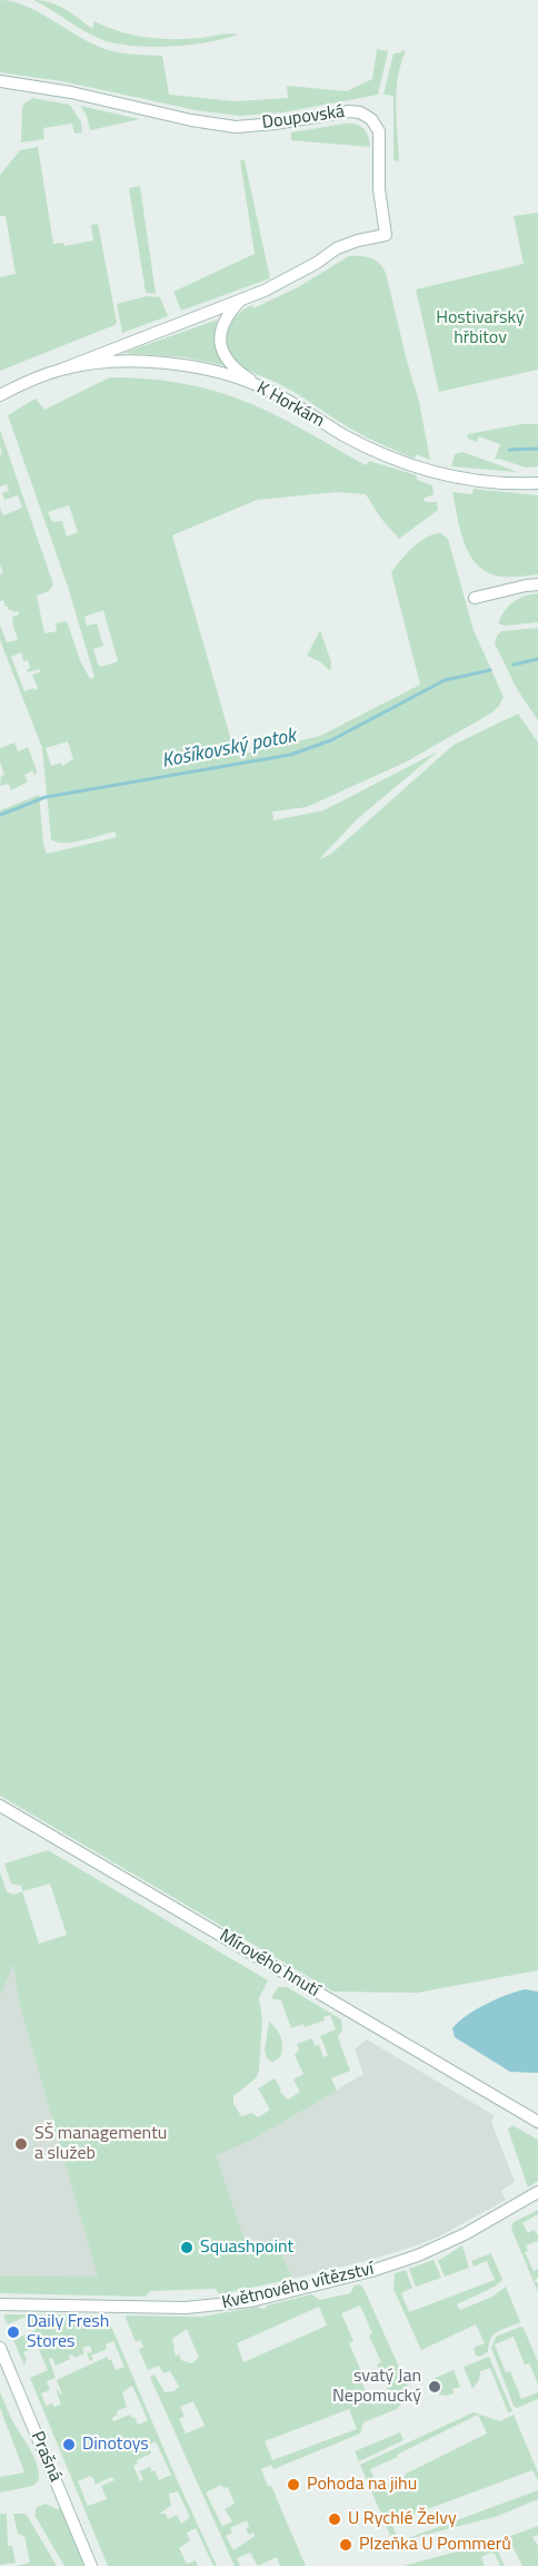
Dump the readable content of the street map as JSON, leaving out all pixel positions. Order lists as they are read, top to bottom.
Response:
{
  "streets": {
    "street": [
      "Doupovská",
      "K Horkám",
      "Mírového hnutí",
      "Květnového vítězství",
      "Prašná"
    ]
  },
  "crossings": [
    ["Doupovská", "K Horkám"]
  ],
  "water": ["Košíkovský potok"],
  "parks": ["Hostivařský hřbitov"],
  "places": [
    "SŠ managementu a služeb",
    "Squashpoint",
    "Daily Fresh Stores",
    "svatý Jan Nepomucký",
    "Dinotoys",
    "Pohoda na jihu",
    "U Rychlé Želvy",
    "Plzeňka U Pommerů"
  ]
}
